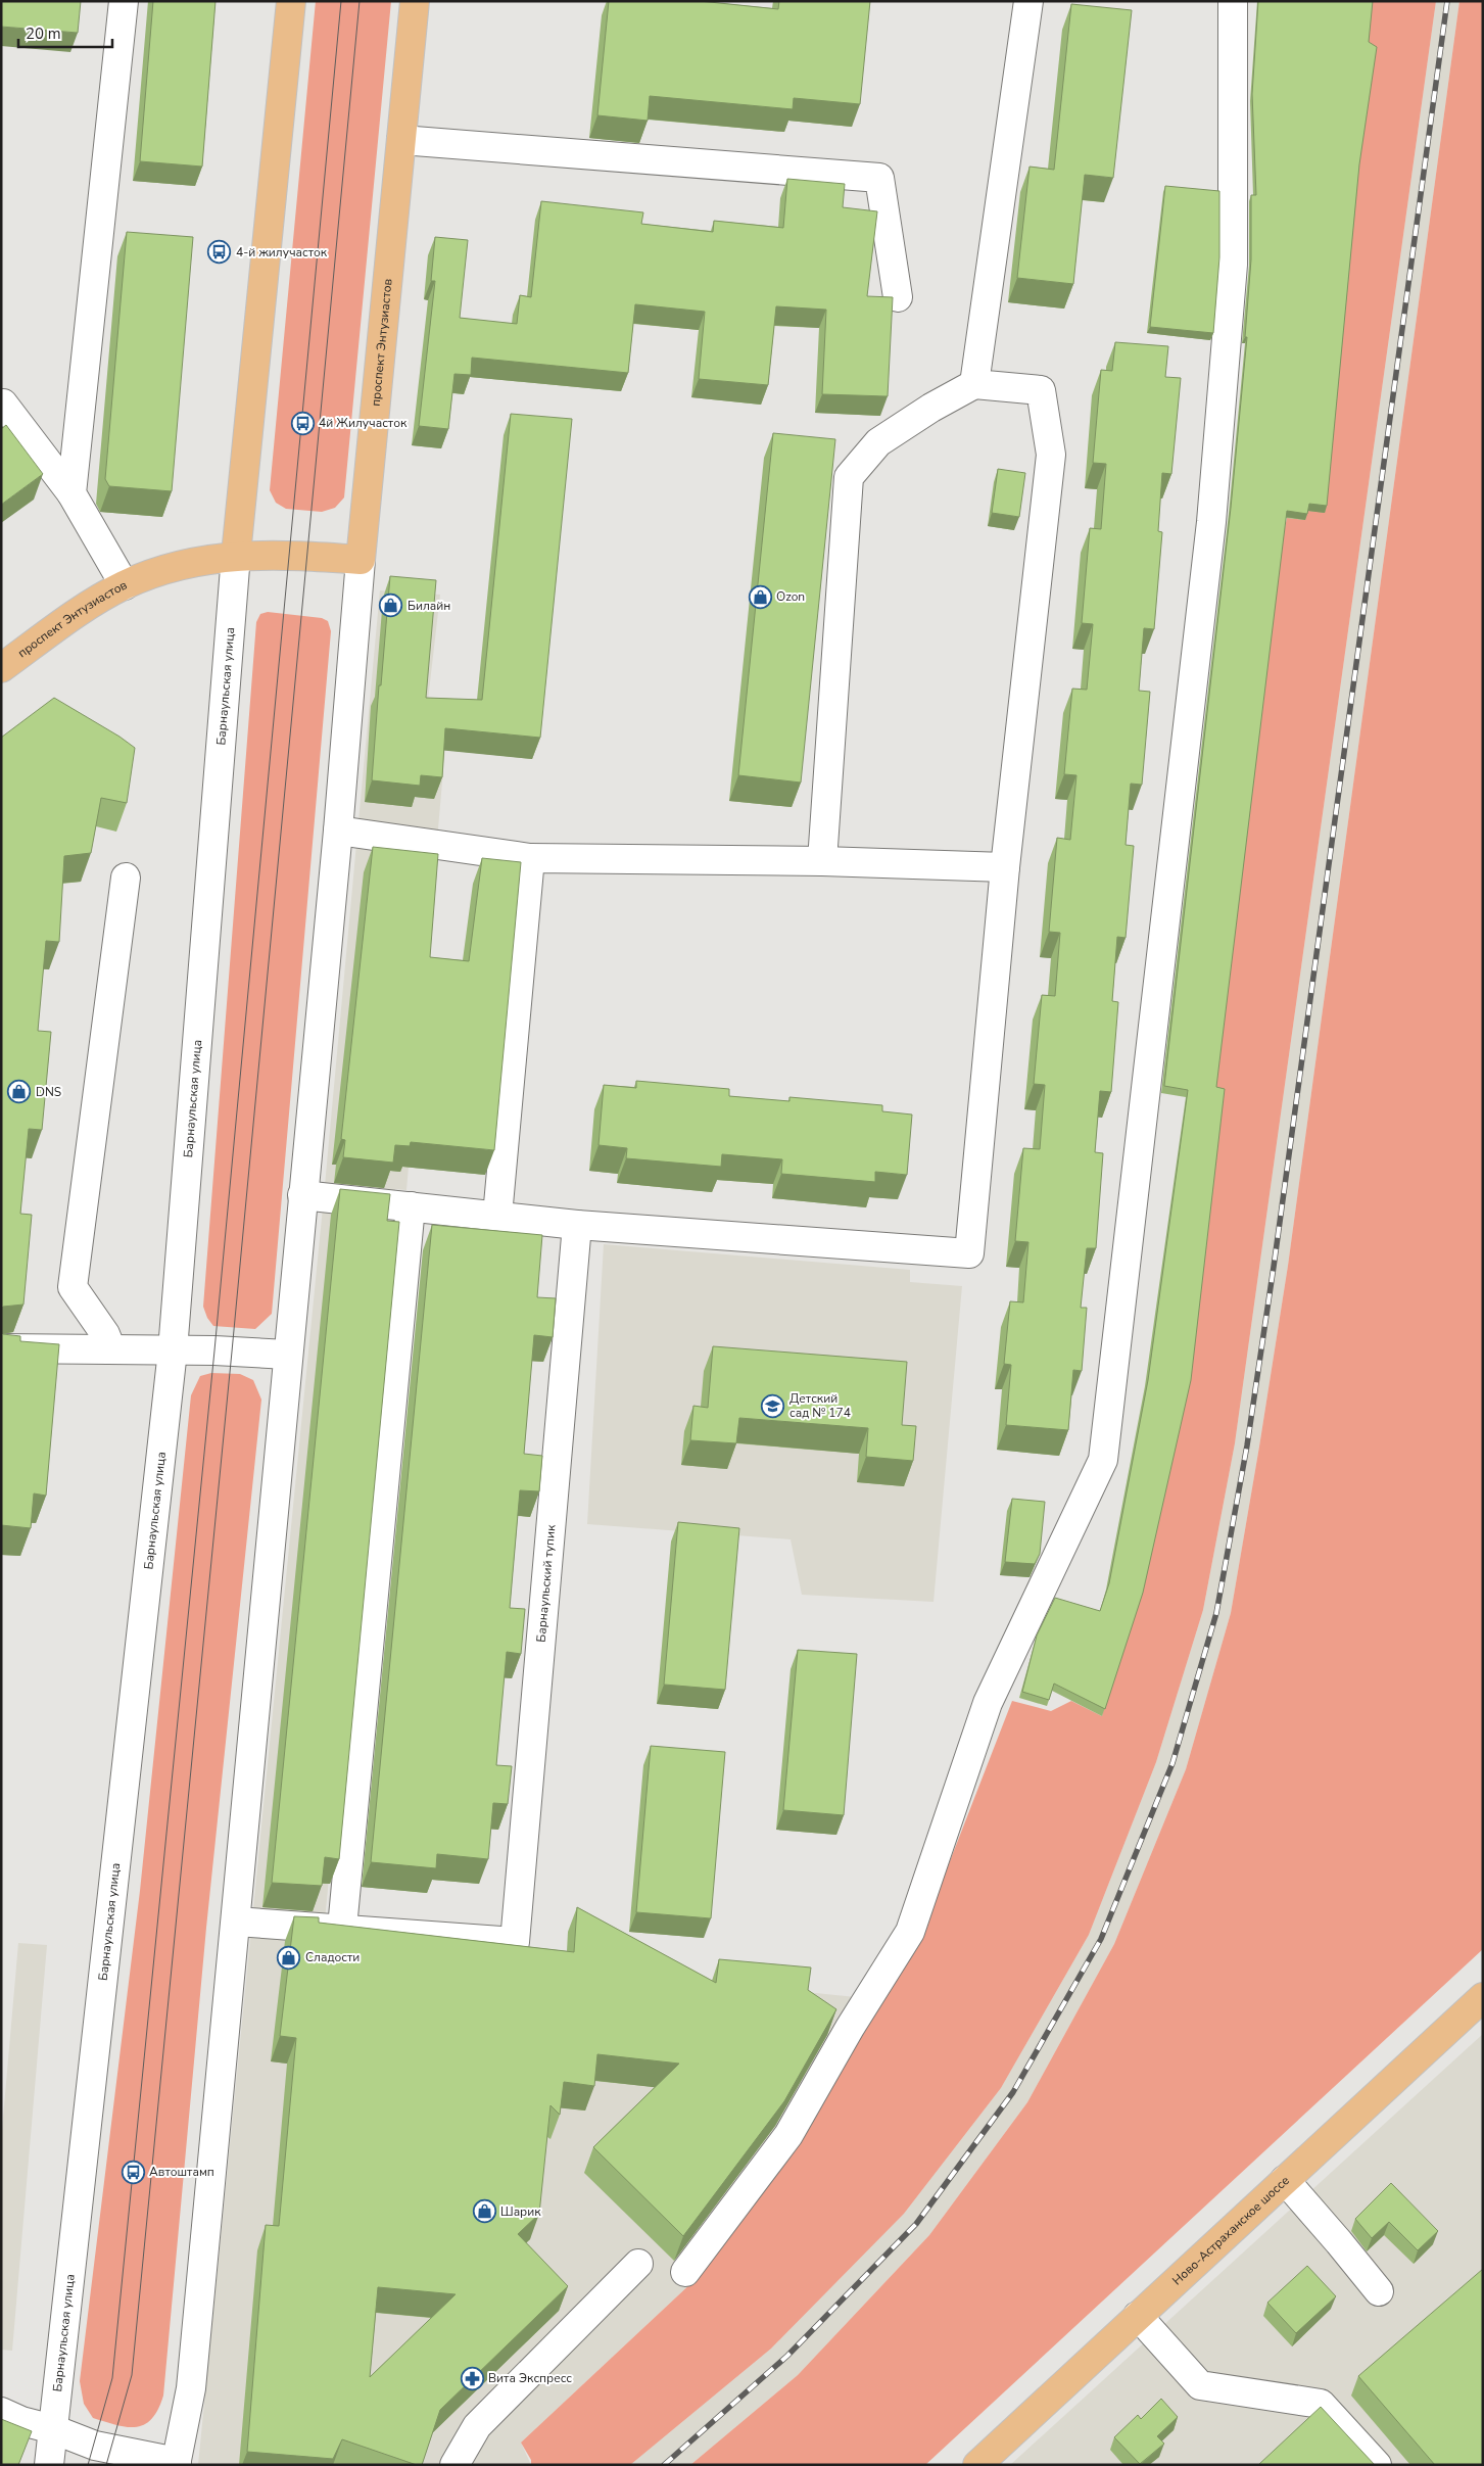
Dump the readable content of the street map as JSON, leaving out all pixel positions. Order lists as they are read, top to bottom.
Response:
{
  "streets": {
    "main road": ["проспект Энтузиастов", "Ново-Астраханское шоссе"],
    "street": ["Барнаульская улица", "Барнаульский тупик"]
  },
  "crossings": [
    ["проспект Энтузиастов", "Барнаульская улица"]
  ],
  "places": {
    "bus stop": ["4-й жилучасток", "4й Жилучасток", "Автоштамп"],
    "shop": [
      "Ozon",
      "Билайн",
      "DNS",
      "Сладости",
      "Шарик"
    ],
    "school or university": ["Детский сад № 174"],
    "pharmacy": ["Вита Экспресс"]
  },
  "scale_bar": "20 m"
}
